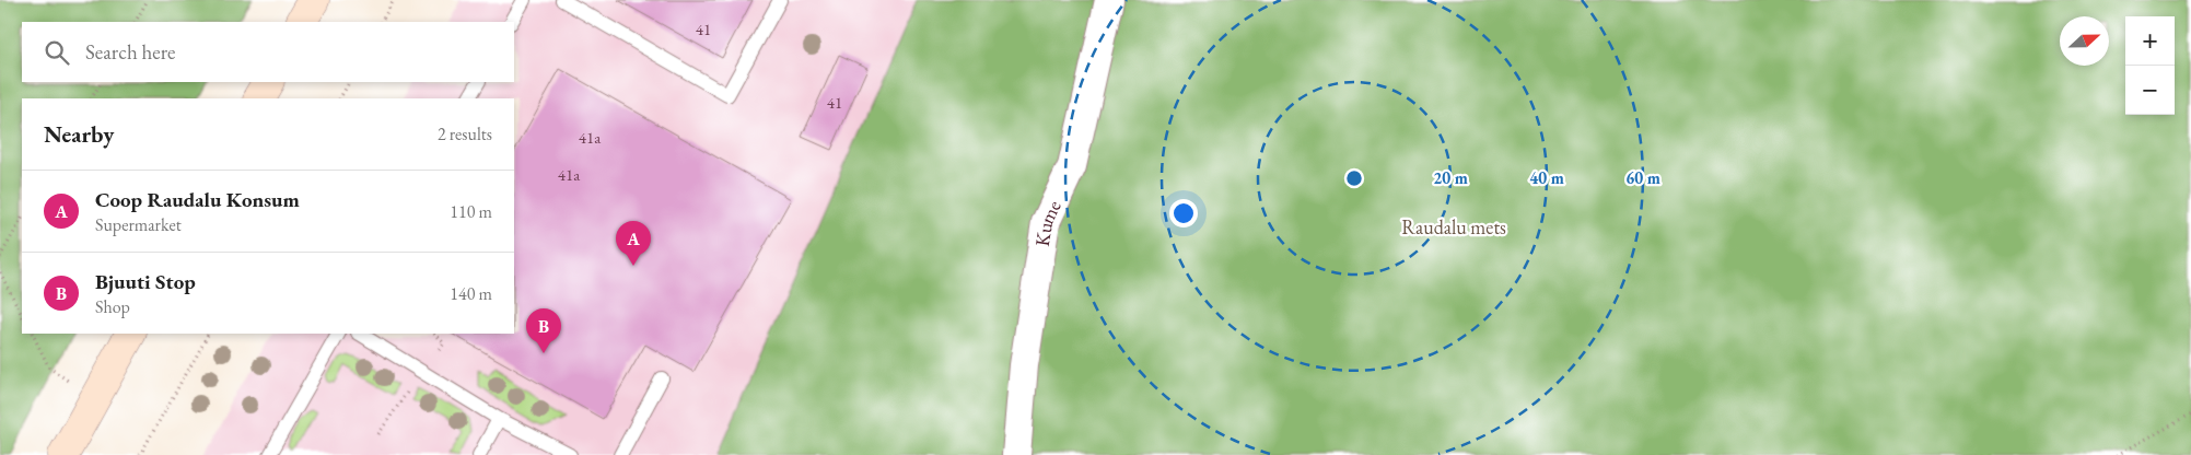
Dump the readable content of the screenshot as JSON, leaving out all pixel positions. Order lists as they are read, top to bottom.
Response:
{
  "streets": {
    "street": ["Kume"]
  },
  "parks": ["Raudalu mets"],
  "house_numbers": [
    "41",
    "41",
    "41a",
    "41a"
  ],
  "north": "right",
  "page": {
    "map_buttons": ["+", "−"],
    "search": "Search here",
    "heading": ["Nearby", "2 results"],
    "list": [
      {
        "mark": "A",
        "name": "Coop Raudalu Konsum",
        "note": "Supermarket",
        "value": "110 m"
      },
      {
        "mark": "B",
        "name": "Bjuuti Stop",
        "note": "Shop",
        "value": "140 m"
      }
    ],
    "pins": ["A", "B"]
  },
  "rings": ["20 m", "40 m", "60 m"]
}
